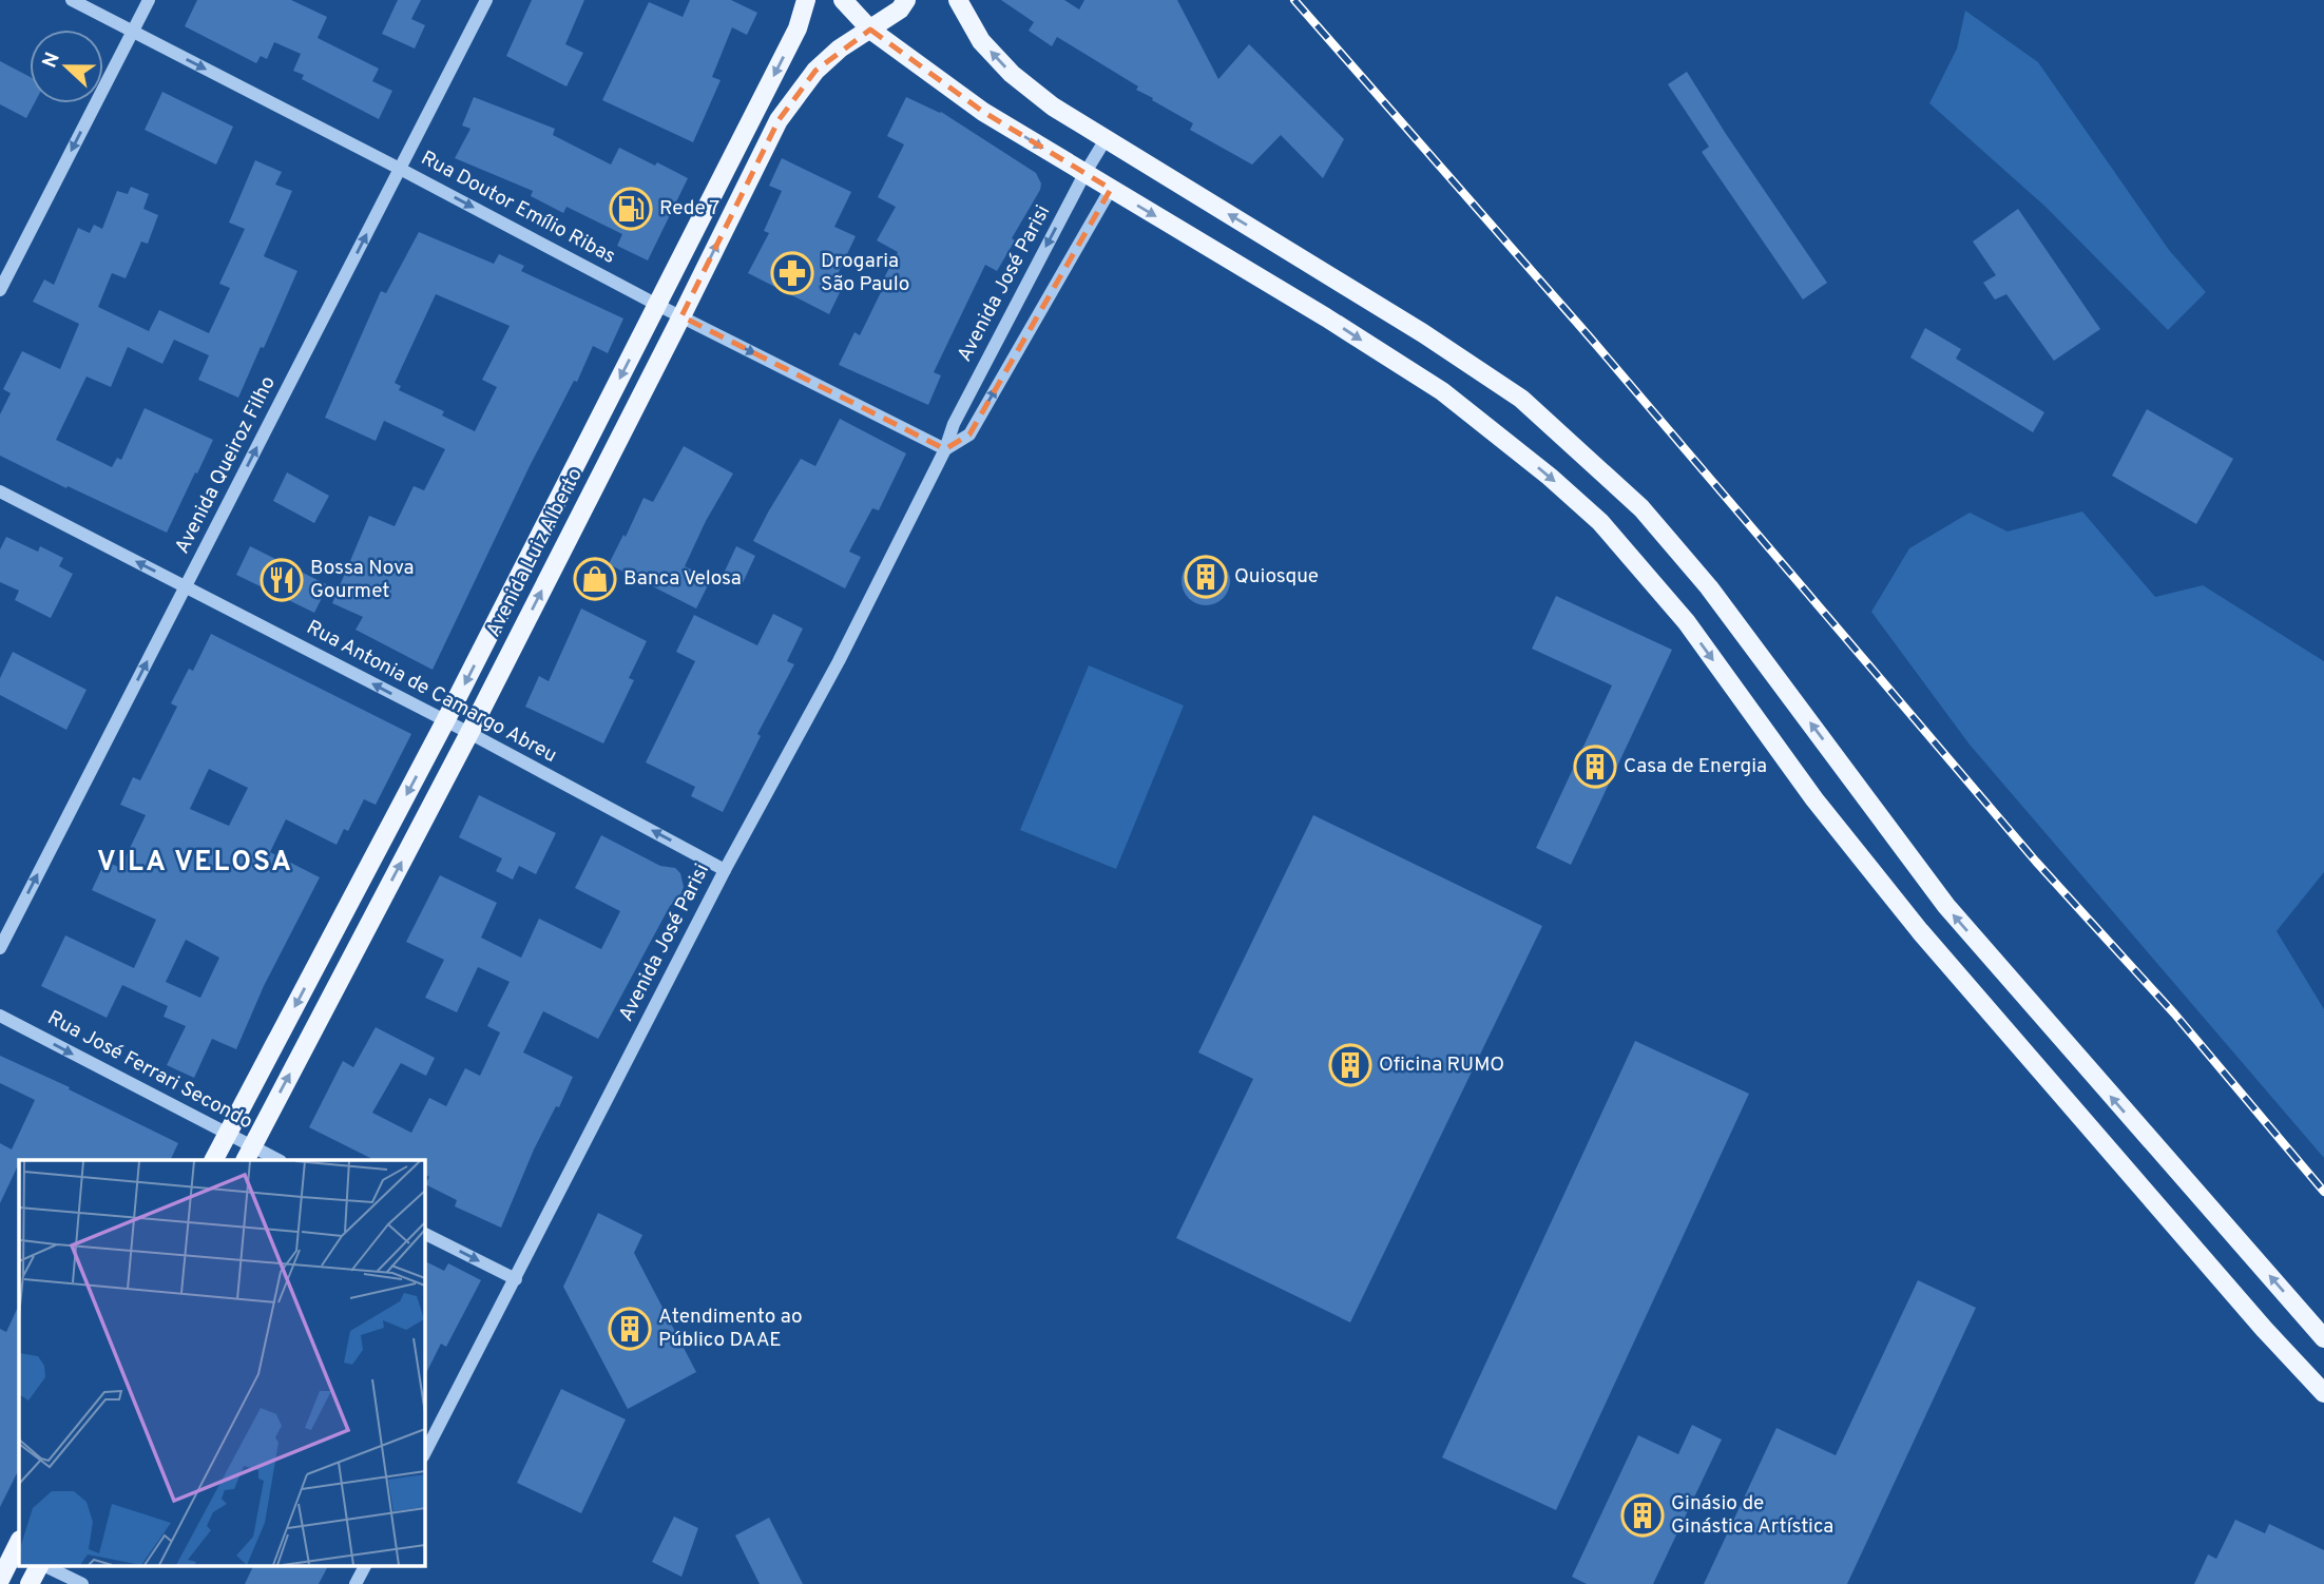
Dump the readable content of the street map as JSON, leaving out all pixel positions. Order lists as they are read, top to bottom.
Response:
{
  "streets": {
    "main road": ["Avenida Luiz Alberto"],
    "street": [
      "Rua Doutor Emílio Ribas",
      "Avenida José Parisi",
      "Avenida Queiroz Filho",
      "Rua Antonia de Camargo Abreu",
      "Rua José Ferrari Secondo"
    ]
  },
  "crossings": [
    ["Rua Doutor Emílio Ribas", "Avenida José Parisi"],
    ["Rua Doutor Emílio Ribas", "Avenida Queiroz Filho"],
    ["Rua Doutor Emílio Ribas", "Avenida Luiz Alberto"],
    ["Avenida José Parisi", "Rua Antonia de Camargo Abreu"],
    ["Avenida Queiroz Filho", "Rua Antonia de Camargo Abreu"],
    ["Avenida Luiz Alberto", "Rua Antonia de Camargo Abreu"],
    ["Avenida Luiz Alberto", "Rua José Ferrari Secondo"]
  ],
  "one_way": [
    "Rua Doutor Emílio Ribas",
    "Avenida Queiroz Filho",
    "Rua Antonia de Camargo Abreu",
    "Rua José Ferrari Secondo"
  ],
  "districts": ["VILA VELOSA"],
  "places": {
    "fuel station": ["Rede 7"],
    "pharmacy": ["Drogaria São Paulo"],
    "building": [
      "Quiosque",
      "Casa de Energia",
      "Oficina RUMO",
      "Atendimento ao Público DAAE",
      "Ginásio de Ginástica Artística"
    ],
    "shop": ["Banca Velosa"],
    "restaurant": ["Bossa Nova Gourmet"]
  },
  "north": "left"
}
